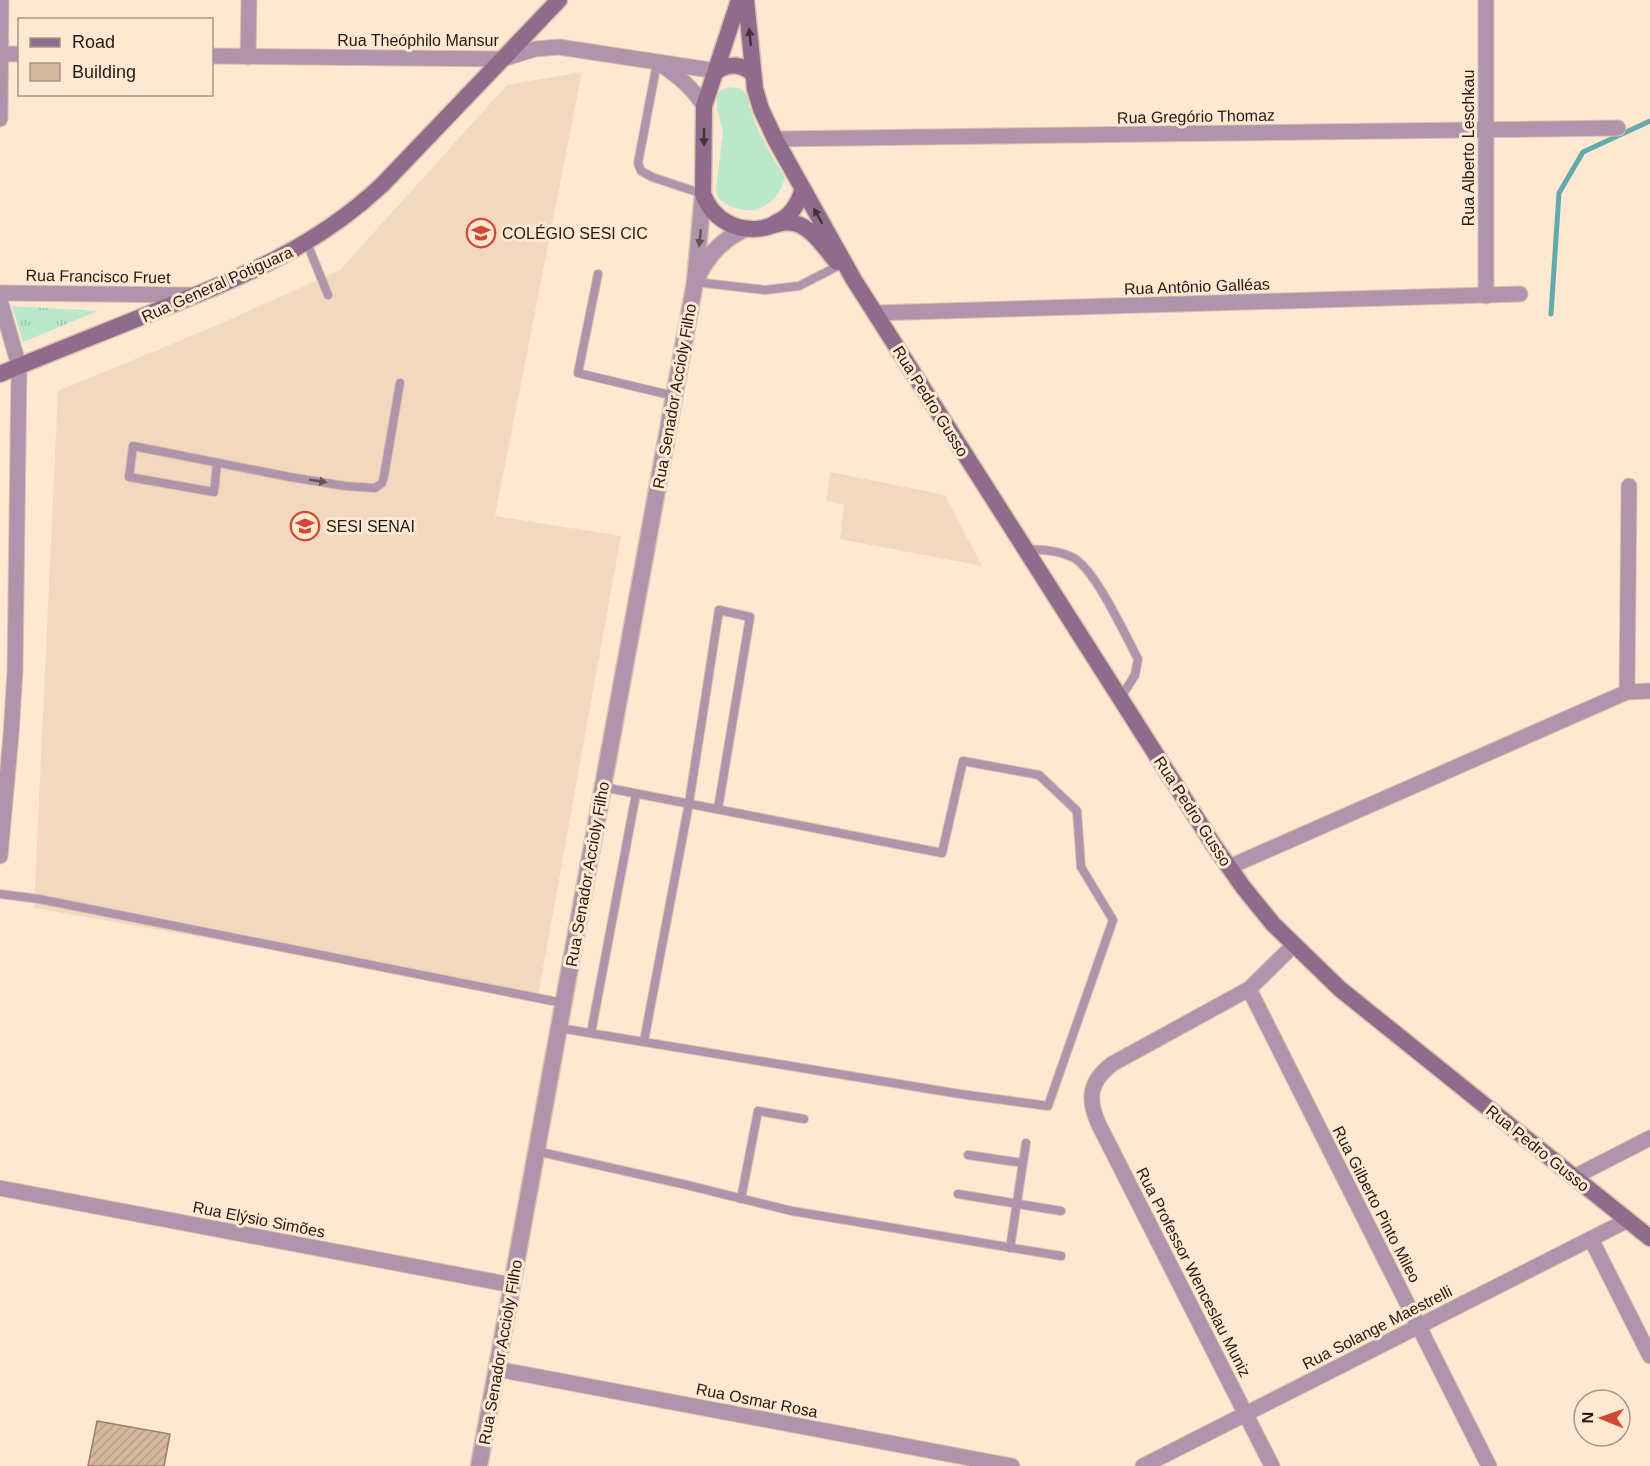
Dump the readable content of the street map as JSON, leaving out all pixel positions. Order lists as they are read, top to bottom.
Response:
{
  "streets": {
    "main road": ["Rua General Potiguara", "Rua Pedro Gusso"],
    "street": [
      "Rua Theóphilo Mansur",
      "Rua Gregório Thomaz",
      "Rua Alberto Leschkau",
      "Rua Francisco Fruet",
      "Rua Antônio Galléas",
      "Rua Senador Accioly Filho",
      "Rua Gilberto Pinto Mileo",
      "Rua Elýsio Simões",
      "Rua Professor Wenceslau Muniz",
      "Rua Solange Maestrelli",
      "Rua Osmar Rosa"
    ]
  },
  "crossings": [
    ["Rua Theóphilo Mansur", "Rua General Potiguara"],
    ["Rua Gregório Thomaz", "Rua Alberto Leschkau"],
    ["Rua Gregório Thomaz", "Rua Pedro Gusso"],
    ["Rua Alberto Leschkau", "Rua Antônio Galléas"],
    ["Rua Francisco Fruet", "Rua General Potiguara"],
    ["Rua Antônio Galléas", "Rua Pedro Gusso"],
    ["Rua Senador Accioly Filho", "Rua Pedro Gusso"],
    ["Rua Senador Accioly Filho", "Rua Elýsio Simões"],
    ["Rua Senador Accioly Filho", "Rua Osmar Rosa"],
    ["Rua Pedro Gusso", "Rua Solange Maestrelli"],
    ["Rua Gilberto Pinto Mileo", "Rua Professor Wenceslau Muniz"],
    ["Rua Gilberto Pinto Mileo", "Rua Solange Maestrelli"],
    ["Rua Professor Wenceslau Muniz", "Rua Solange Maestrelli"]
  ],
  "places": {
    "school or university": ["COLÉGIO SESI CIC", "SESI SENAI"]
  },
  "legend": ["Road", "Building"],
  "north": "left"
}
